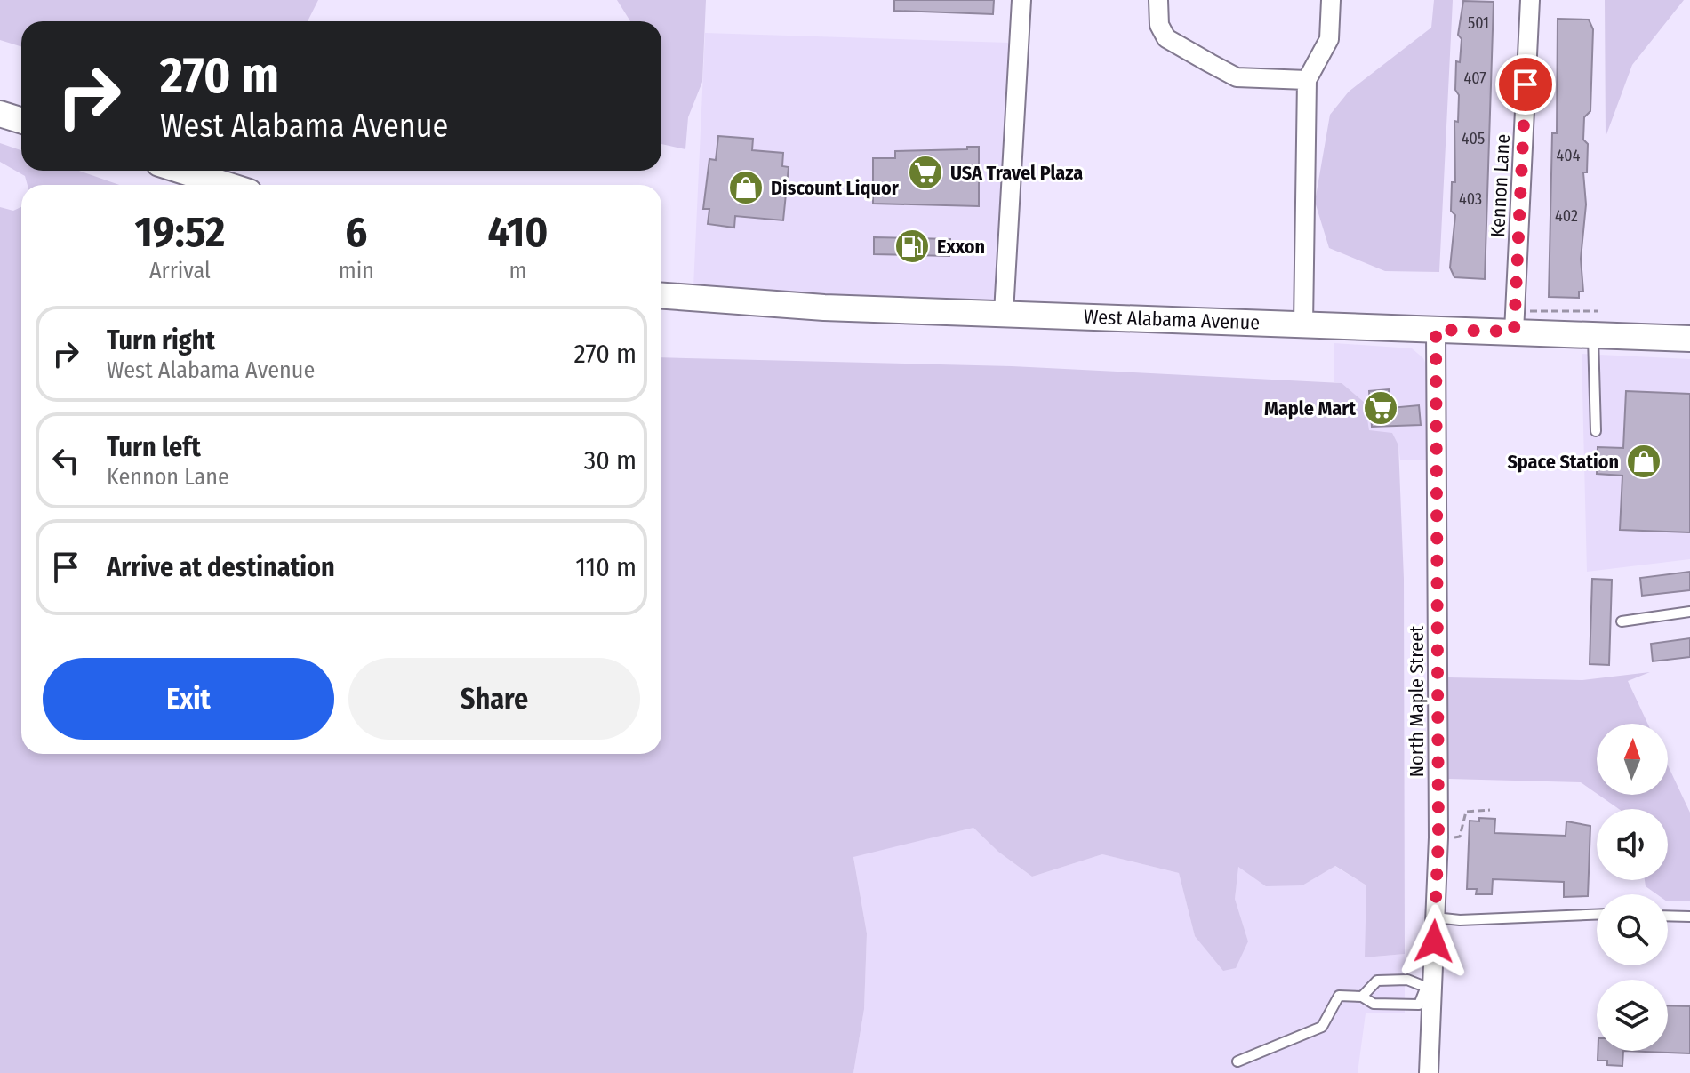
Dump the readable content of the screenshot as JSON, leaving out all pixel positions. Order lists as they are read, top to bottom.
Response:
{
  "streets": {
    "main road": ["West Alabama Avenue"],
    "street": ["Kennon Lane", "North Maple Street"]
  },
  "crossings": [
    ["Kennon Lane", "West Alabama Avenue"],
    ["West Alabama Avenue", "North Maple Street"]
  ],
  "places": {
    "supermarket": ["USA Travel Plaza", "Maple Mart"],
    "shop": ["Discount Liquor", "Space Station"],
    "fuel station": ["Exxon"]
  },
  "house_numbers": [
    "501",
    "407",
    "405",
    "404",
    "403",
    "402"
  ],
  "north": "top",
  "page": {
    "turn": ["270 m", "West Alabama Avenue"],
    "eta": [
      "19:52",
      "Arrival",
      "6",
      "min",
      "410",
      "m"
    ],
    "list": [
      {
        "name": "Turn right",
        "note": "West Alabama Avenue",
        "value": "270 m"
      },
      {
        "name": "Turn left",
        "note": "Kennon Lane",
        "value": "30 m"
      },
      {
        "name": "Arrive at destination",
        "value": "110 m"
      }
    ],
    "buttons": ["Exit", "Share"]
  }
}
